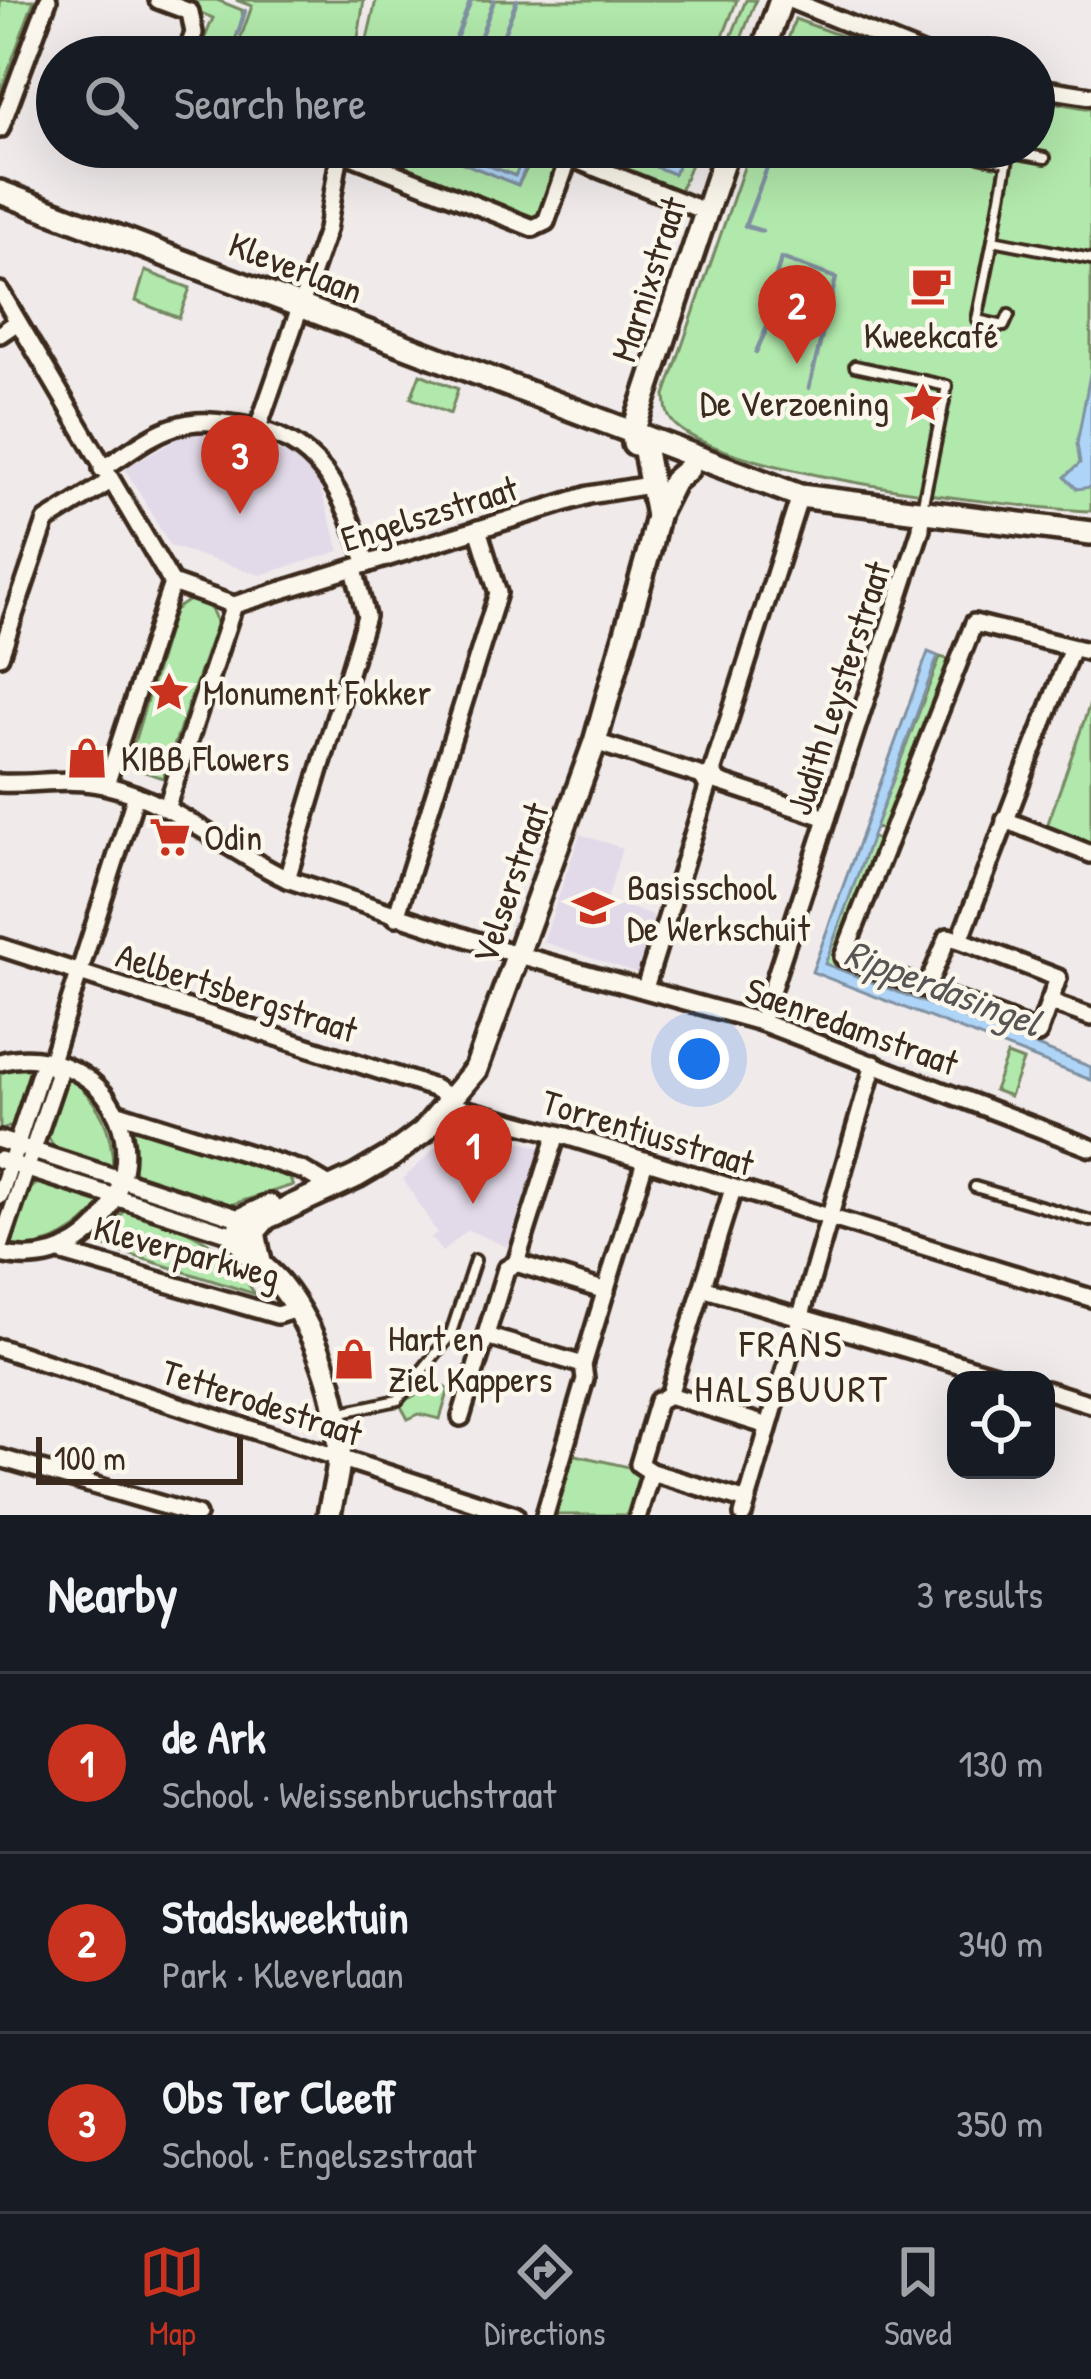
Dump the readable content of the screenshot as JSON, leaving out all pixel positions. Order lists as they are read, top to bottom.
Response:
{
  "streets": {
    "street": [
      "Kleverlaan",
      "Marnixstraat",
      "Engelszstraat",
      "Judith Leysterstraat",
      "Velserstraat",
      "Aelbertsbergstraat",
      "Saenredamstraat",
      "Torrentiusstraat",
      "Kleverparkweg",
      "Tetterodestraat"
    ]
  },
  "crossings": [
    ["Kleverlaan", "Marnixstraat"],
    ["Kleverlaan", "Judith Leysterstraat"],
    ["Kleverlaan", "Velserstraat"],
    ["Marnixstraat", "Velserstraat"],
    ["Engelszstraat", "Velserstraat"],
    ["Judith Leysterstraat", "Saenredamstraat"],
    ["Velserstraat", "Aelbertsbergstraat"],
    ["Velserstraat", "Saenredamstraat"],
    ["Velserstraat", "Torrentiusstraat"],
    ["Velserstraat", "Kleverparkweg"],
    ["Aelbertsbergstraat", "Torrentiusstraat"],
    ["Kleverparkweg", "Tetterodestraat"]
  ],
  "districts": ["FRANS HALSBUURT"],
  "water": ["Ripperdasingel"],
  "places": {
    "cafe": ["Kweekcafé"],
    "place": ["De Verzoening", "Monument Fokker"],
    "shop": ["KIBB Flowers", "Hart en Ziel Kappers"],
    "supermarket": ["Odin"],
    "school or university": ["Basisschool De Werkschuit"]
  },
  "scale_bar": "100 m",
  "page": {
    "search": "Search here",
    "pins": ["2", "3", "1"],
    "scale": "100 m",
    "heading": ["Nearby", "3 results"],
    "list": [
      {
        "mark": "1",
        "name": "de Ark",
        "note": "School · Weissenbruchstraat",
        "value": "130 m"
      },
      {
        "mark": "2",
        "name": "Stadskweektuin",
        "note": "Park · Kleverlaan",
        "value": "340 m"
      },
      {
        "mark": "3",
        "name": "Obs Ter Cleeff",
        "note": "School · Engelszstraat",
        "value": "350 m"
      }
    ],
    "nav": ["Map", "Directions", "Saved"]
  }
}
